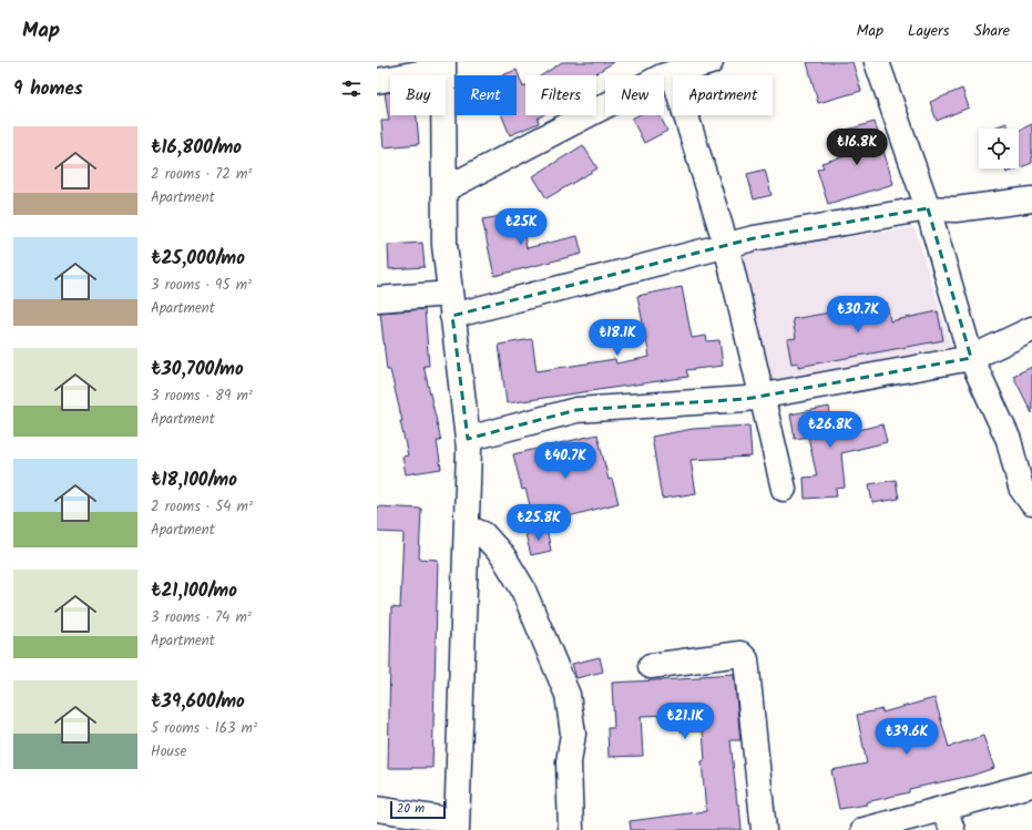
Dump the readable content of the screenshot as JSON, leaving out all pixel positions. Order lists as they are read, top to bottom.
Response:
{
  "scale_bar": "20 m",
  "page": {
    "header": "Map",
    "nav": ["Map", "Layers", "Share"],
    "heading": "9 homes",
    "chip": [
      "Buy",
      "Rent",
      "Filters",
      "New",
      "Apartment"
    ],
    "list": [
      {
        "name": "₺16,800/mo",
        "note": "2 rooms · 72 m² · Apartment"
      },
      {
        "name": "₺25,000/mo",
        "note": "3 rooms · 95 m² · Apartment"
      },
      {
        "name": "₺30,700/mo",
        "note": "3 rooms · 89 m² · Apartment"
      },
      {
        "name": "₺18,100/mo",
        "note": "2 rooms · 54 m² · Apartment"
      },
      {
        "name": "₺21,100/mo",
        "note": "3 rooms · 74 m² · Apartment"
      },
      {
        "name": "₺39,600/mo",
        "note": "5 rooms · 163 m² · House"
      }
    ],
    "price": [
      "₺16.8K",
      "₺25K",
      "₺30.7K",
      "₺18.1K",
      "₺26.8K",
      "₺40.7K",
      "₺25.8K",
      "₺21.1K",
      "₺39.6K"
    ],
    "scale": "20 m"
  }
}
